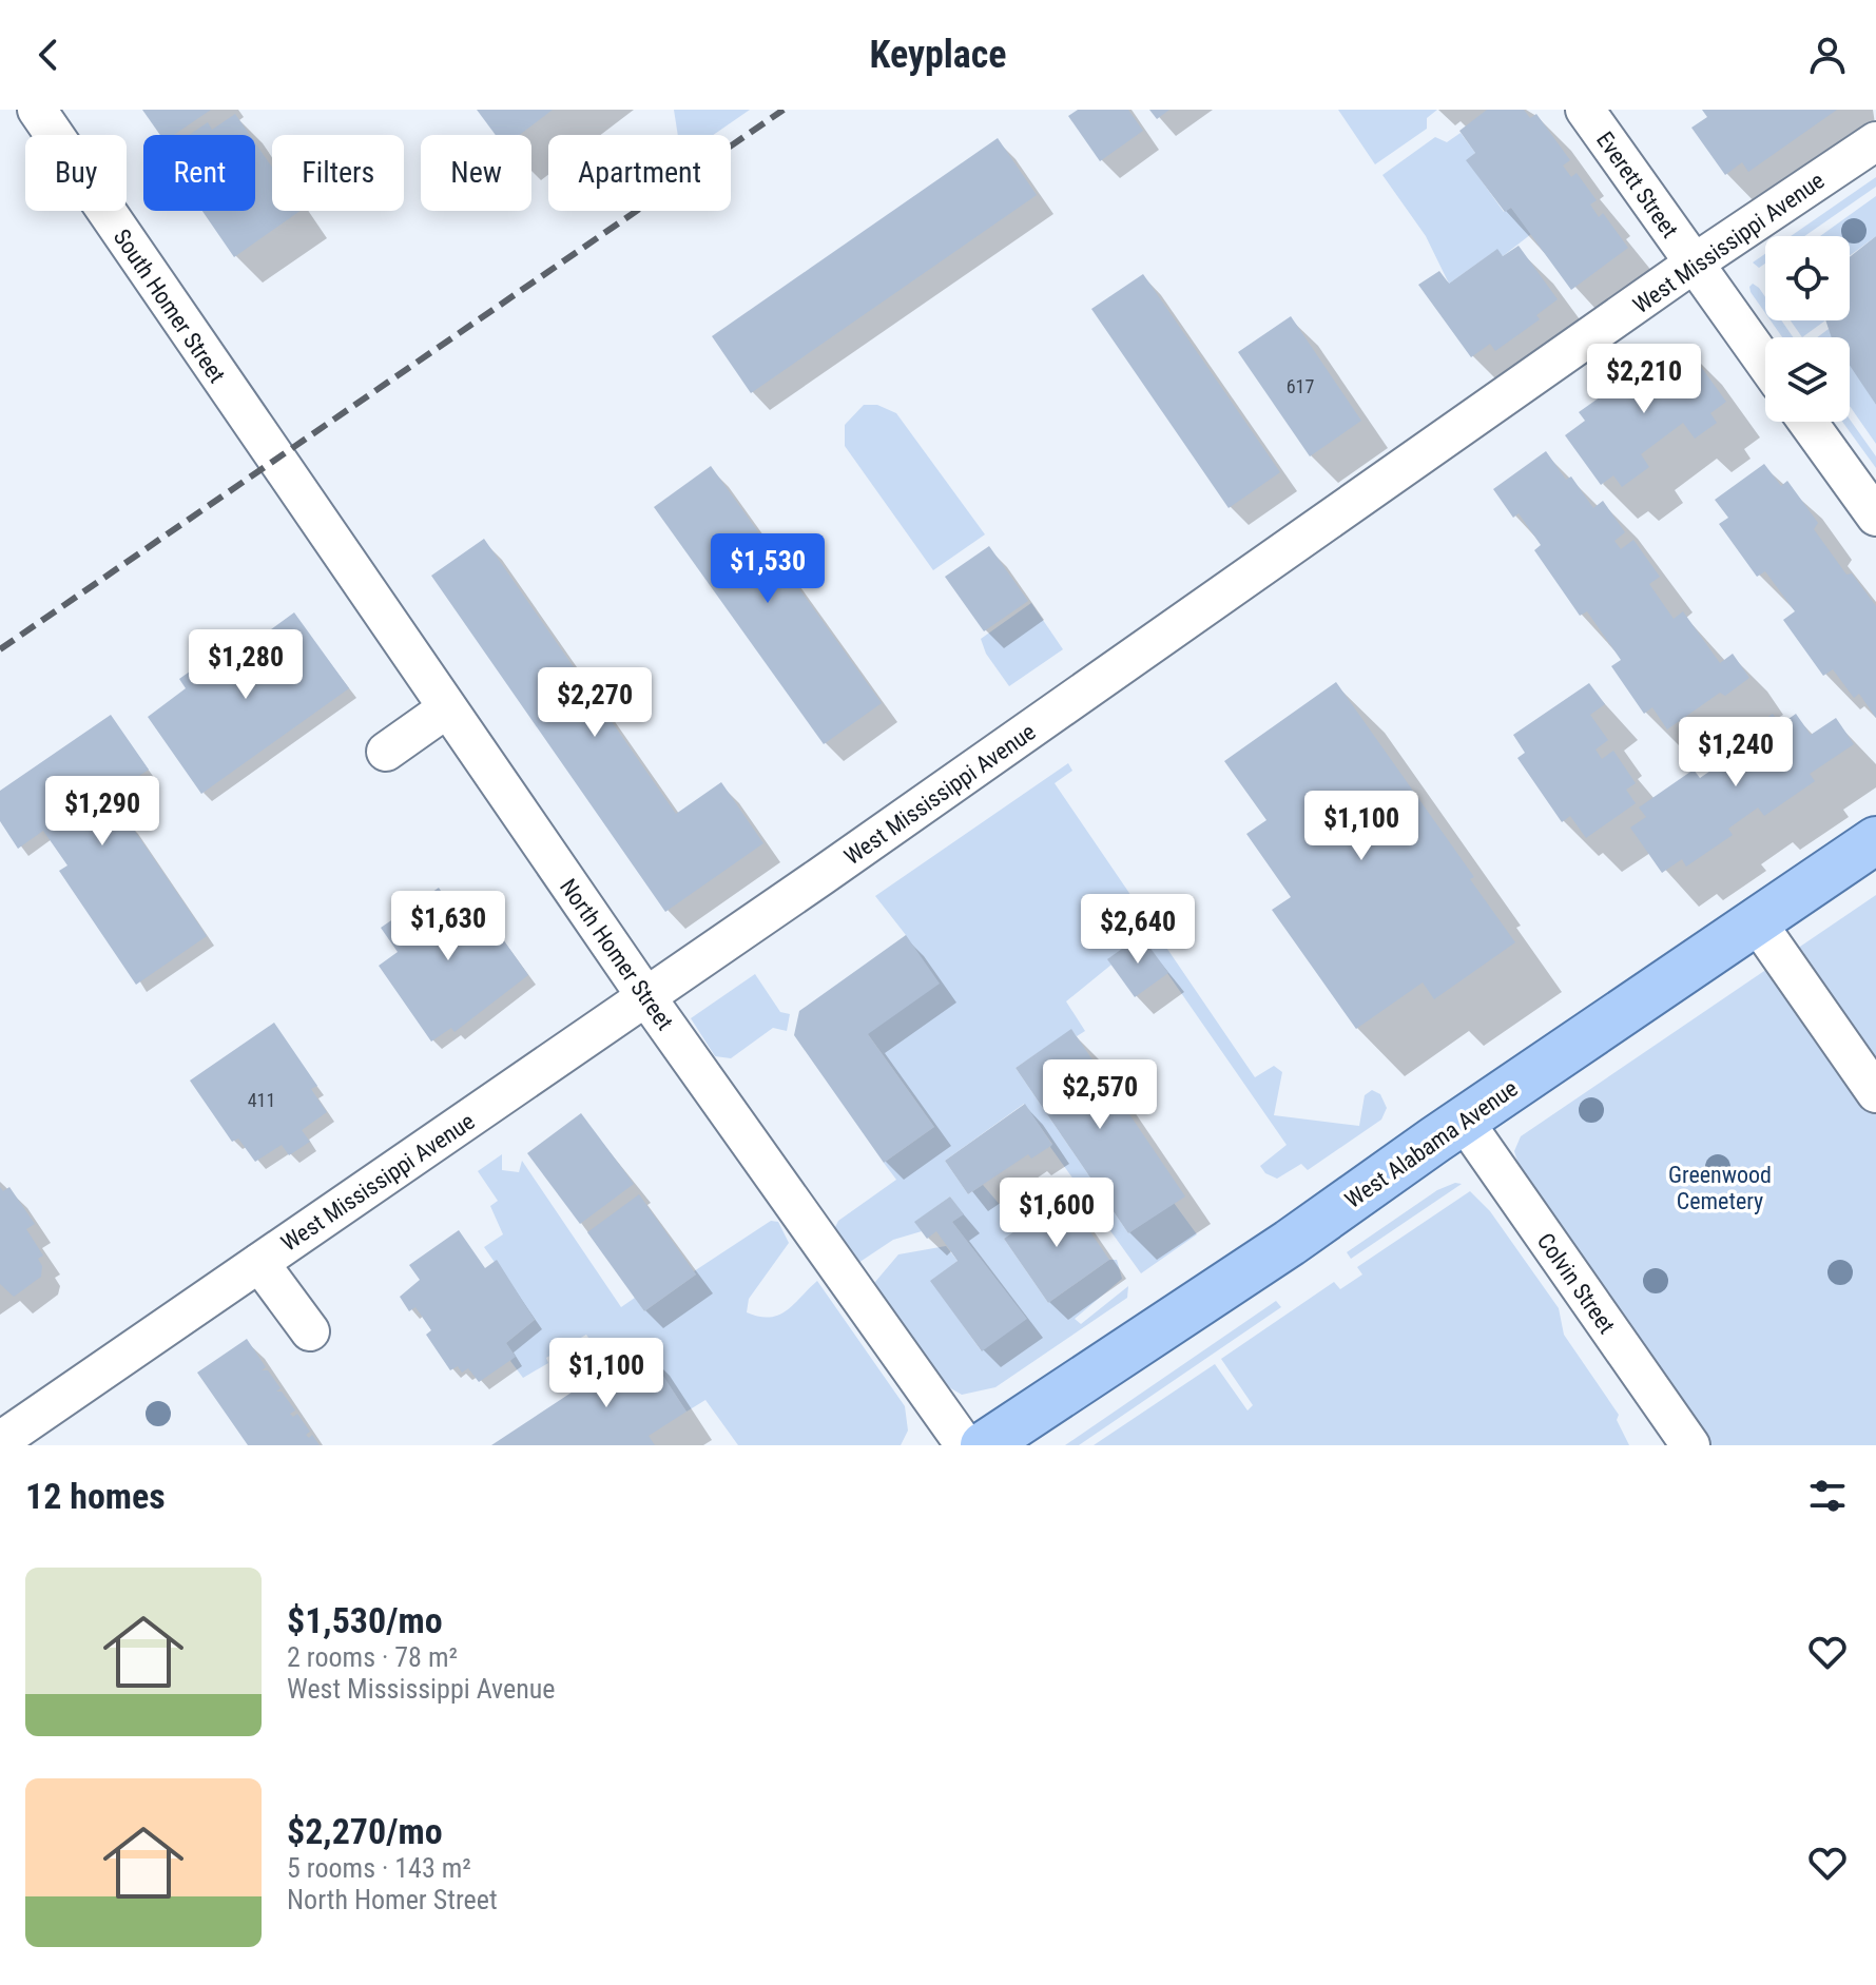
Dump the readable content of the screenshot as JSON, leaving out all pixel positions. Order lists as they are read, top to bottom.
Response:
{
  "streets": {
    "main road": ["West Alabama Avenue"],
    "street": [
      "Everett Street",
      "West Mississippi Avenue",
      "South Homer Street",
      "North Homer Street",
      "Colvin Street"
    ]
  },
  "crossings": [
    ["Everett Street", "West Mississippi Avenue"],
    ["West Mississippi Avenue", "North Homer Street"],
    ["South Homer Street", "North Homer Street"],
    ["West Alabama Avenue", "Colvin Street"]
  ],
  "parks": ["Greenwood Cemetery"],
  "house_numbers": ["617", "411"],
  "page": {
    "header": "Keyplace",
    "chip": [
      "Buy",
      "Rent",
      "Filters",
      "New",
      "Apartment"
    ],
    "price": [
      "$2,210",
      "$1,530",
      "$1,280",
      "$2,270",
      "$1,240",
      "$1,290",
      "$1,100",
      "$1,630",
      "$2,640",
      "$2,570",
      "$1,600",
      "$1,100"
    ],
    "heading": "12 homes",
    "list": [
      {
        "name": "$1,530/mo",
        "note": "2 rooms · 78 m² · West Mississippi Avenue"
      },
      {
        "name": "$2,270/mo",
        "note": "5 rooms · 143 m² · North Homer Street"
      }
    ]
  }
}
